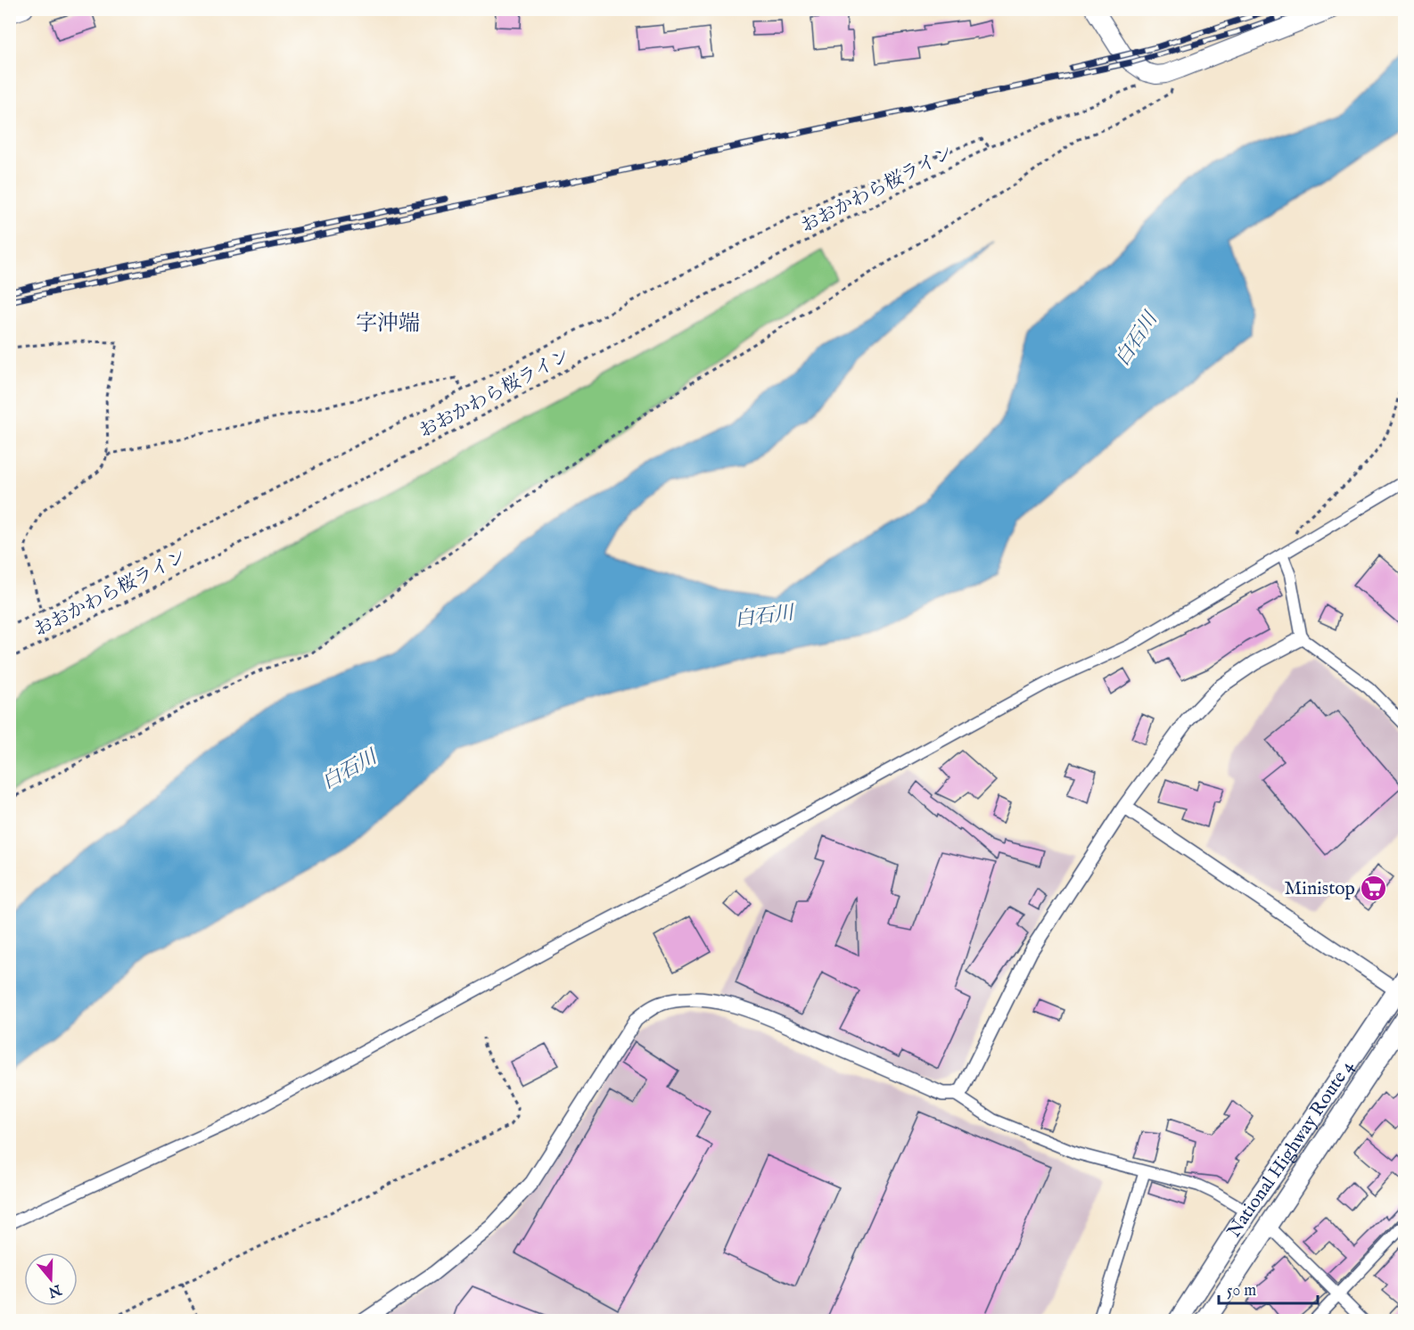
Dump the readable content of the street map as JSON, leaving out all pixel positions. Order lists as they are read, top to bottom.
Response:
{
  "streets": {
    "highway": ["National Highway Route 4"],
    "path": ["おおかわら桜ライン"]
  },
  "districts": ["字沖端"],
  "water": ["白石川"],
  "places": {
    "supermarket": ["Ministop"]
  },
  "scale_bar": "50 m",
  "north": "bottom"
}
